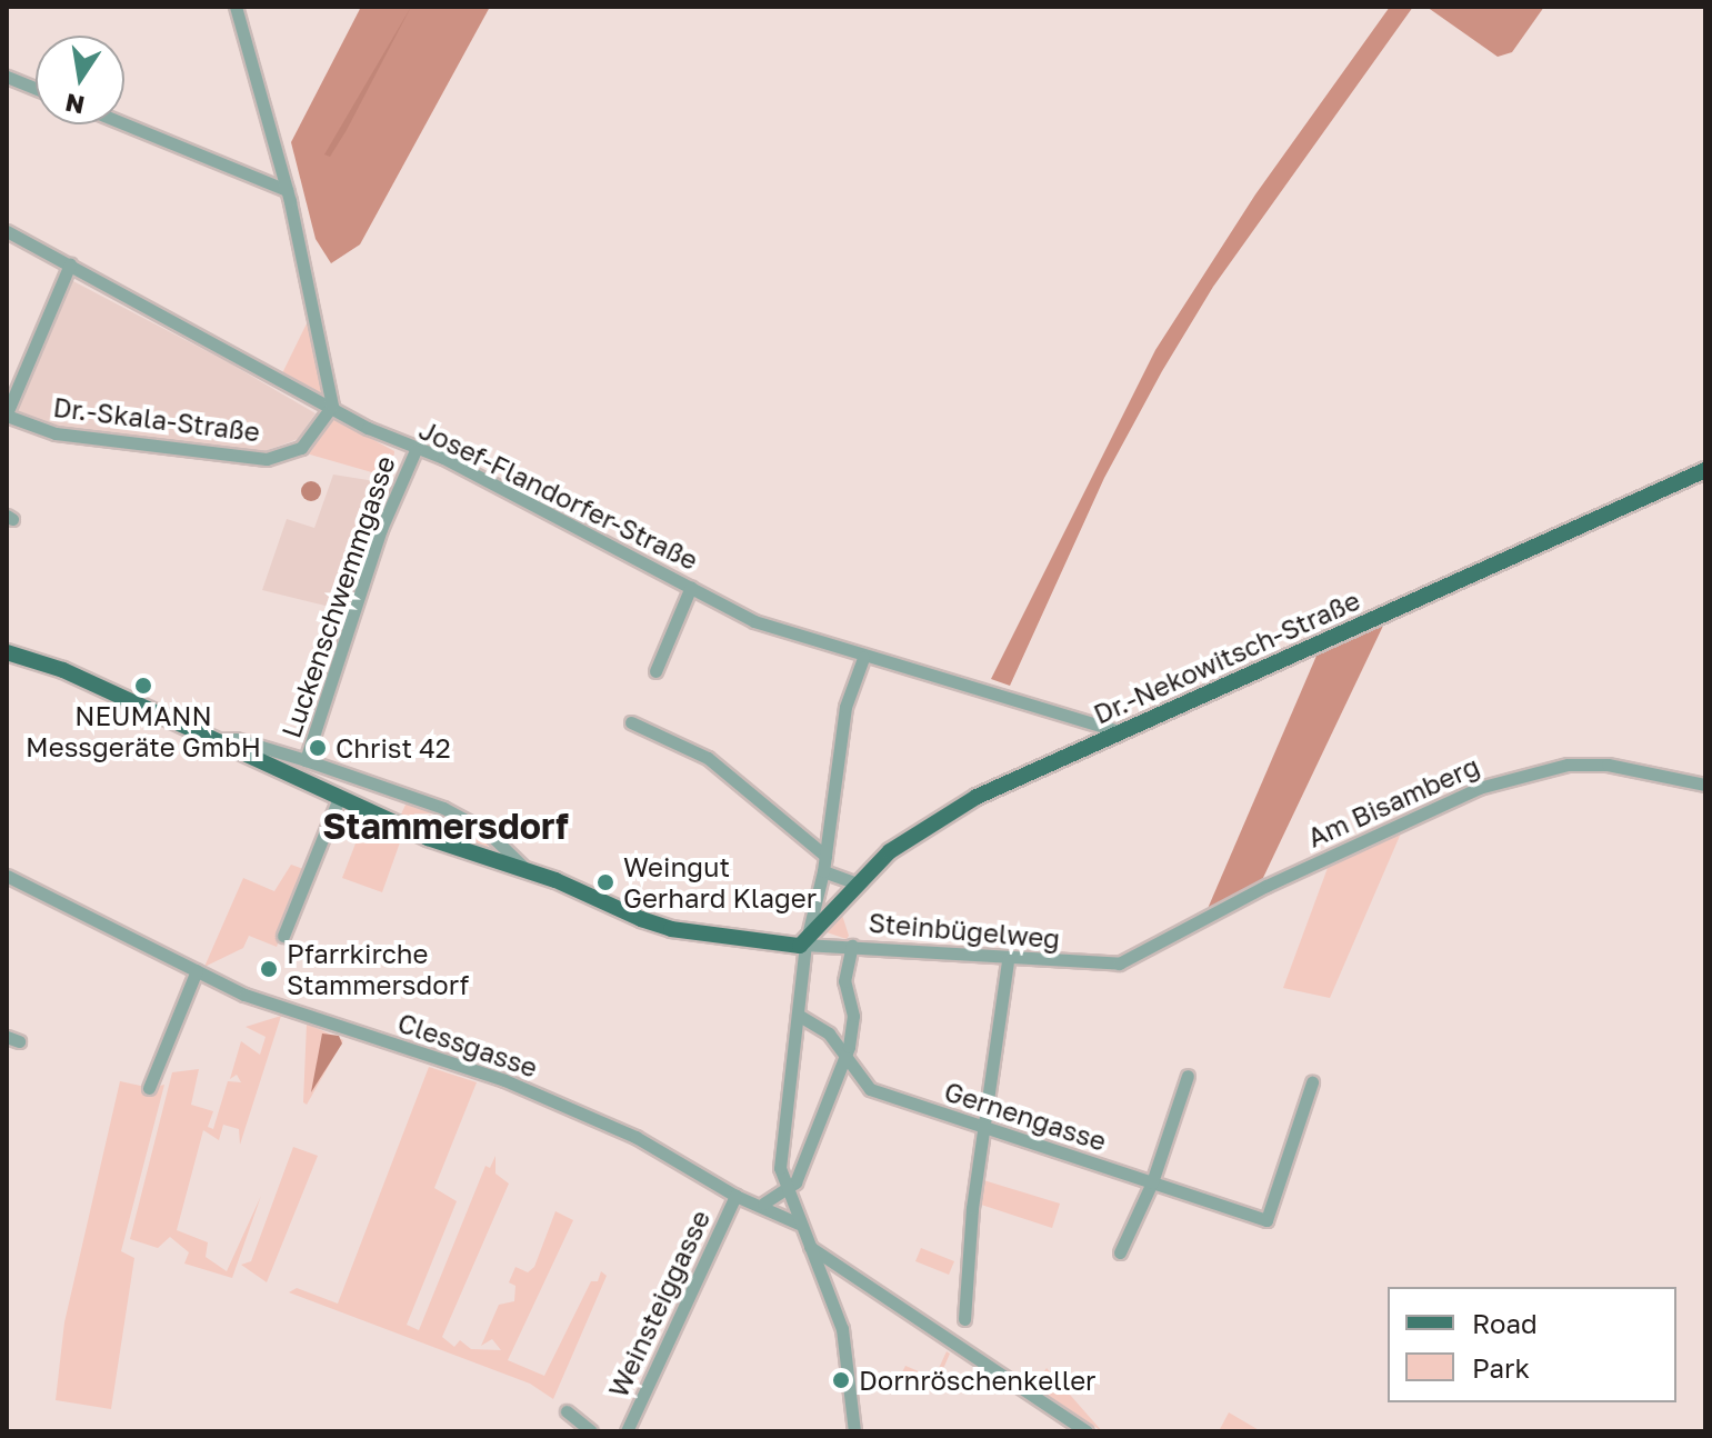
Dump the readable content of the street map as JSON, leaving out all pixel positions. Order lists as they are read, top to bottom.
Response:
{
  "streets": {
    "main road": ["Dr.-Nekowitsch-Straße"],
    "street": [
      "Dr.-Skala-Straße",
      "Josef-Flandorfer-Straße",
      "Luckenschwemmgasse",
      "Am Bisamberg",
      "Steinbügelweg",
      "Clessgasse",
      "Gernengasse",
      "Weinsteiggasse"
    ]
  },
  "crossings": [
    ["Dr.-Skala-Straße", "Josef-Flandorfer-Straße"],
    ["Josef-Flandorfer-Straße", "Luckenschwemmgasse"],
    ["Josef-Flandorfer-Straße", "Dr.-Nekowitsch-Straße"],
    ["Dr.-Nekowitsch-Straße", "Steinbügelweg"],
    ["Am Bisamberg", "Steinbügelweg"],
    ["Clessgasse", "Weinsteiggasse"]
  ],
  "districts": ["Stammersdorf"],
  "places": [
    "NEUMANN Messgeräte GmbH",
    "Christ 42",
    "Weingut Gerhard Klager",
    "Pfarrkirche Stammersdorf",
    "Dornröschenkeller"
  ],
  "legend": ["Road", "Park"],
  "north": "bottom"
}
